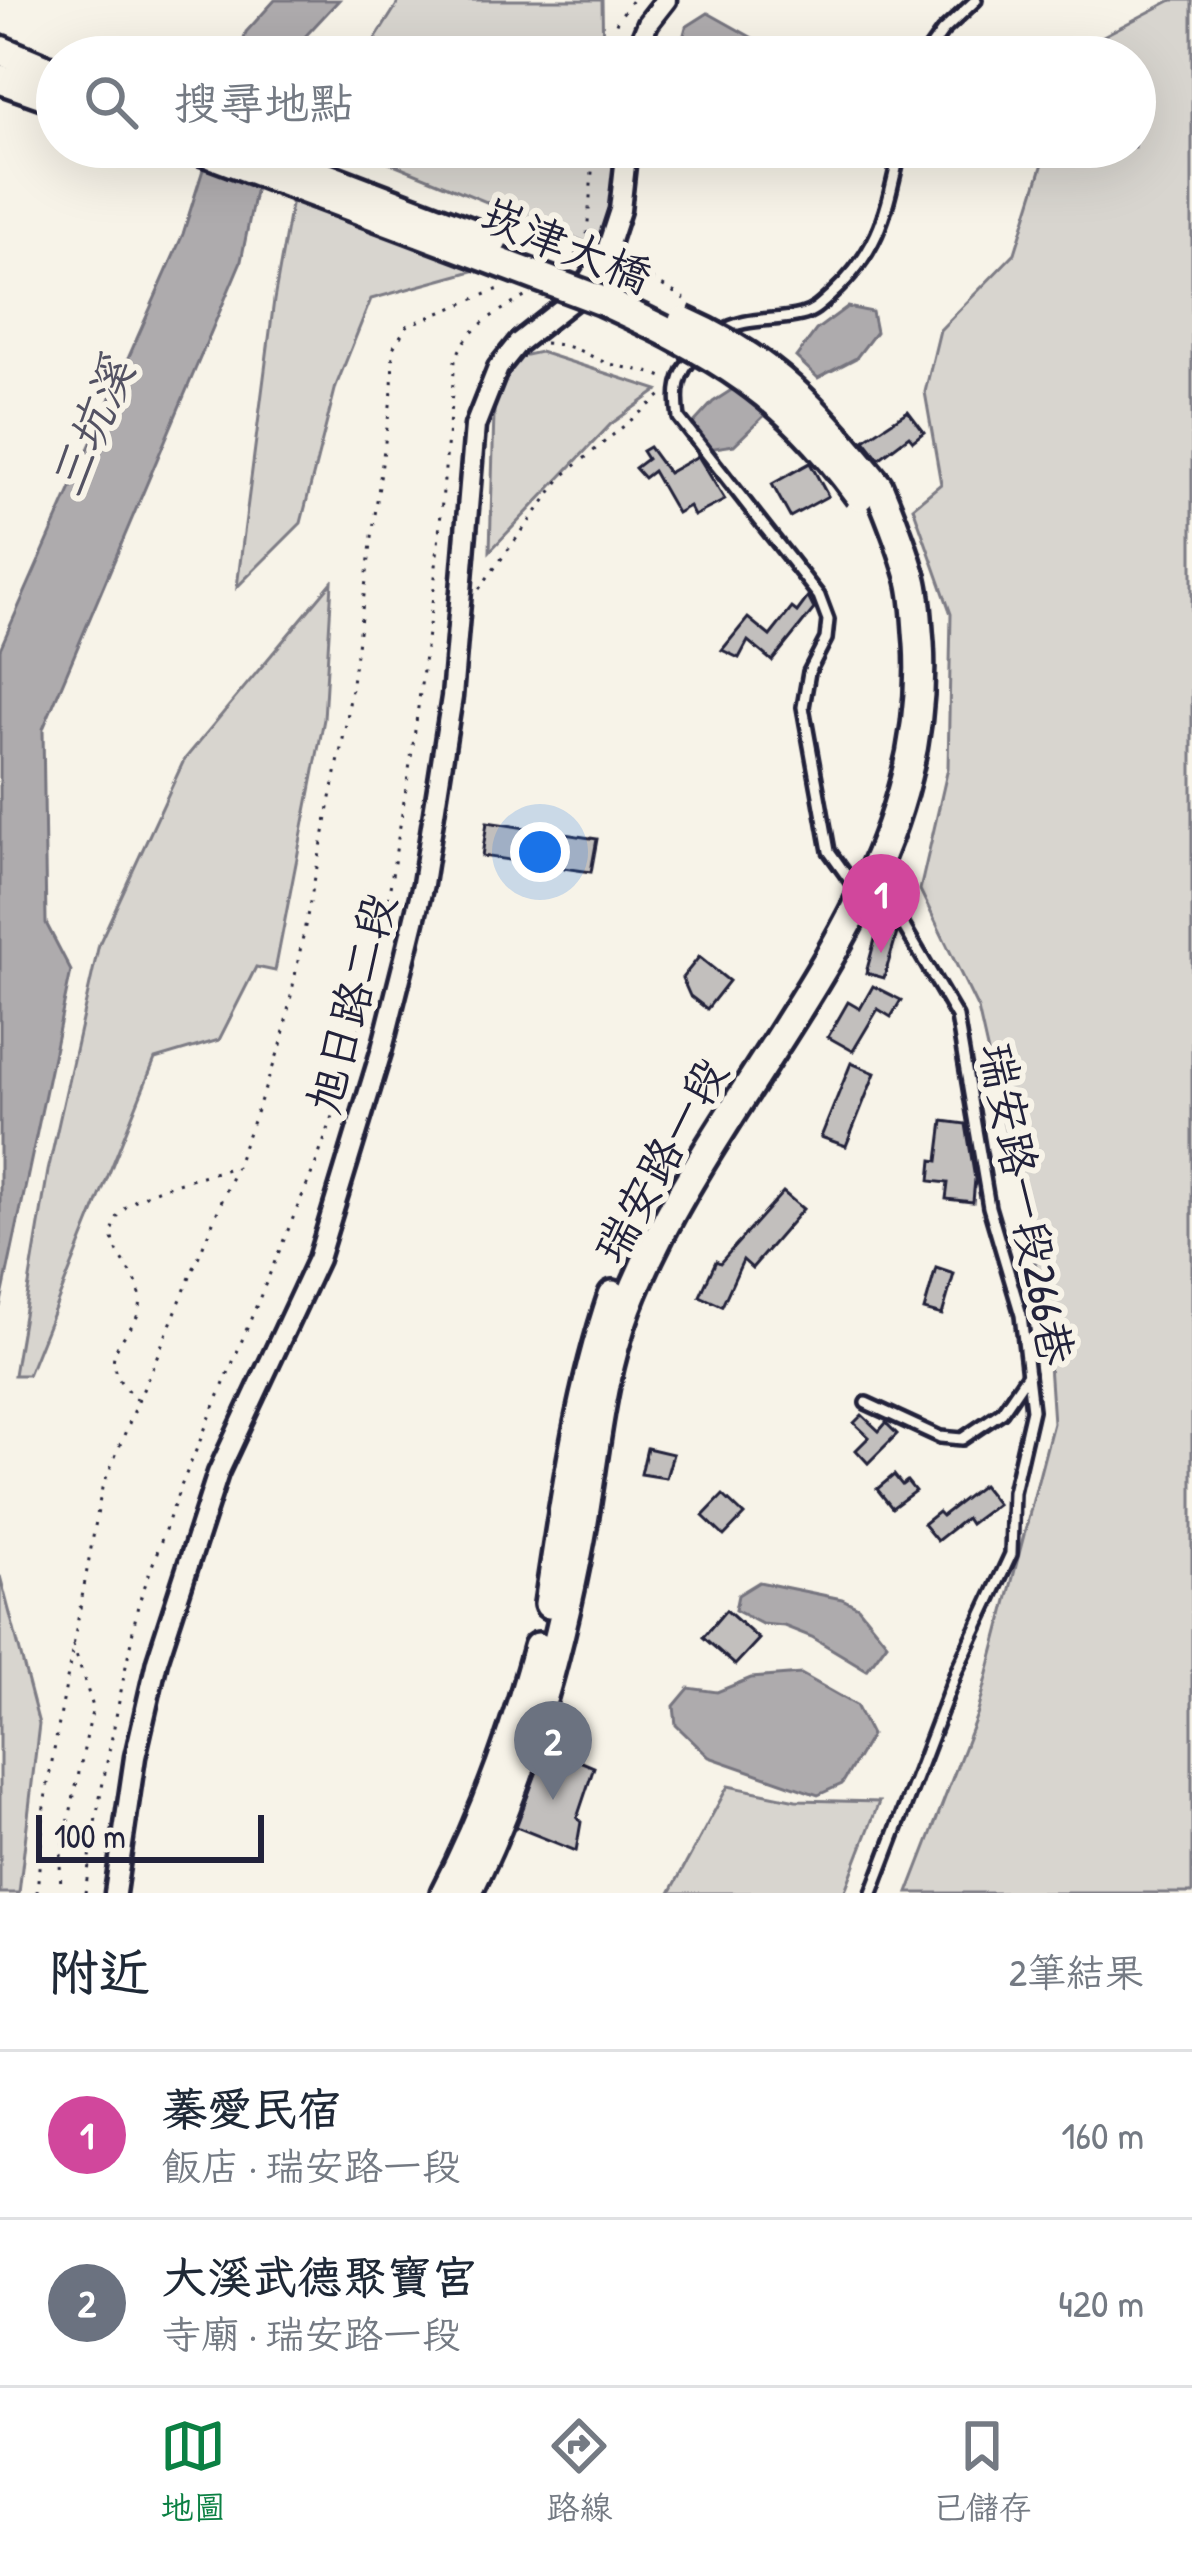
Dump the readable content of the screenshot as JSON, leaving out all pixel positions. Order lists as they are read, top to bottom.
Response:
{
  "streets": {
    "main road": ["崁津大橋", "瑞安路一段"],
    "street": ["旭日路二段"],
    "lane": ["瑞安路一段266巷"]
  },
  "crossings": [
    ["崁津大橋", "瑞安路一段"],
    ["瑞安路一段", "瑞安路一段266巷"]
  ],
  "water": ["三坑溪"],
  "scale_bar": "100 m",
  "page": {
    "search": "搜尋地點",
    "pins": ["1", "2"],
    "scale": "100 m",
    "heading": ["附近", "2筆結果"],
    "list": [
      {
        "mark": "1",
        "name": "蓁愛民宿",
        "note": "飯店 · 瑞安路一段",
        "value": "160 m"
      },
      {
        "mark": "2",
        "name": "大溪武德聚寶宮",
        "note": "寺廟 · 瑞安路一段",
        "value": "420 m"
      }
    ],
    "nav": ["地圖", "路線", "已儲存"]
  }
}
